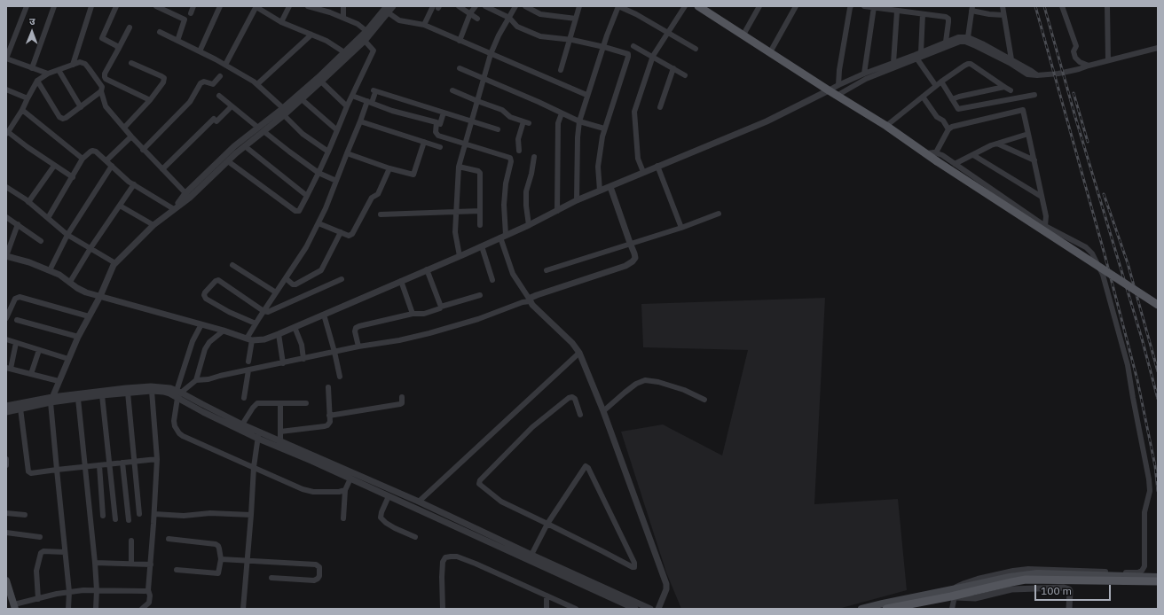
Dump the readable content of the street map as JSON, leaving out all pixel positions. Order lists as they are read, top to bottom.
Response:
{
  "scale_bar": "100 m",
  "north": "top"
}
